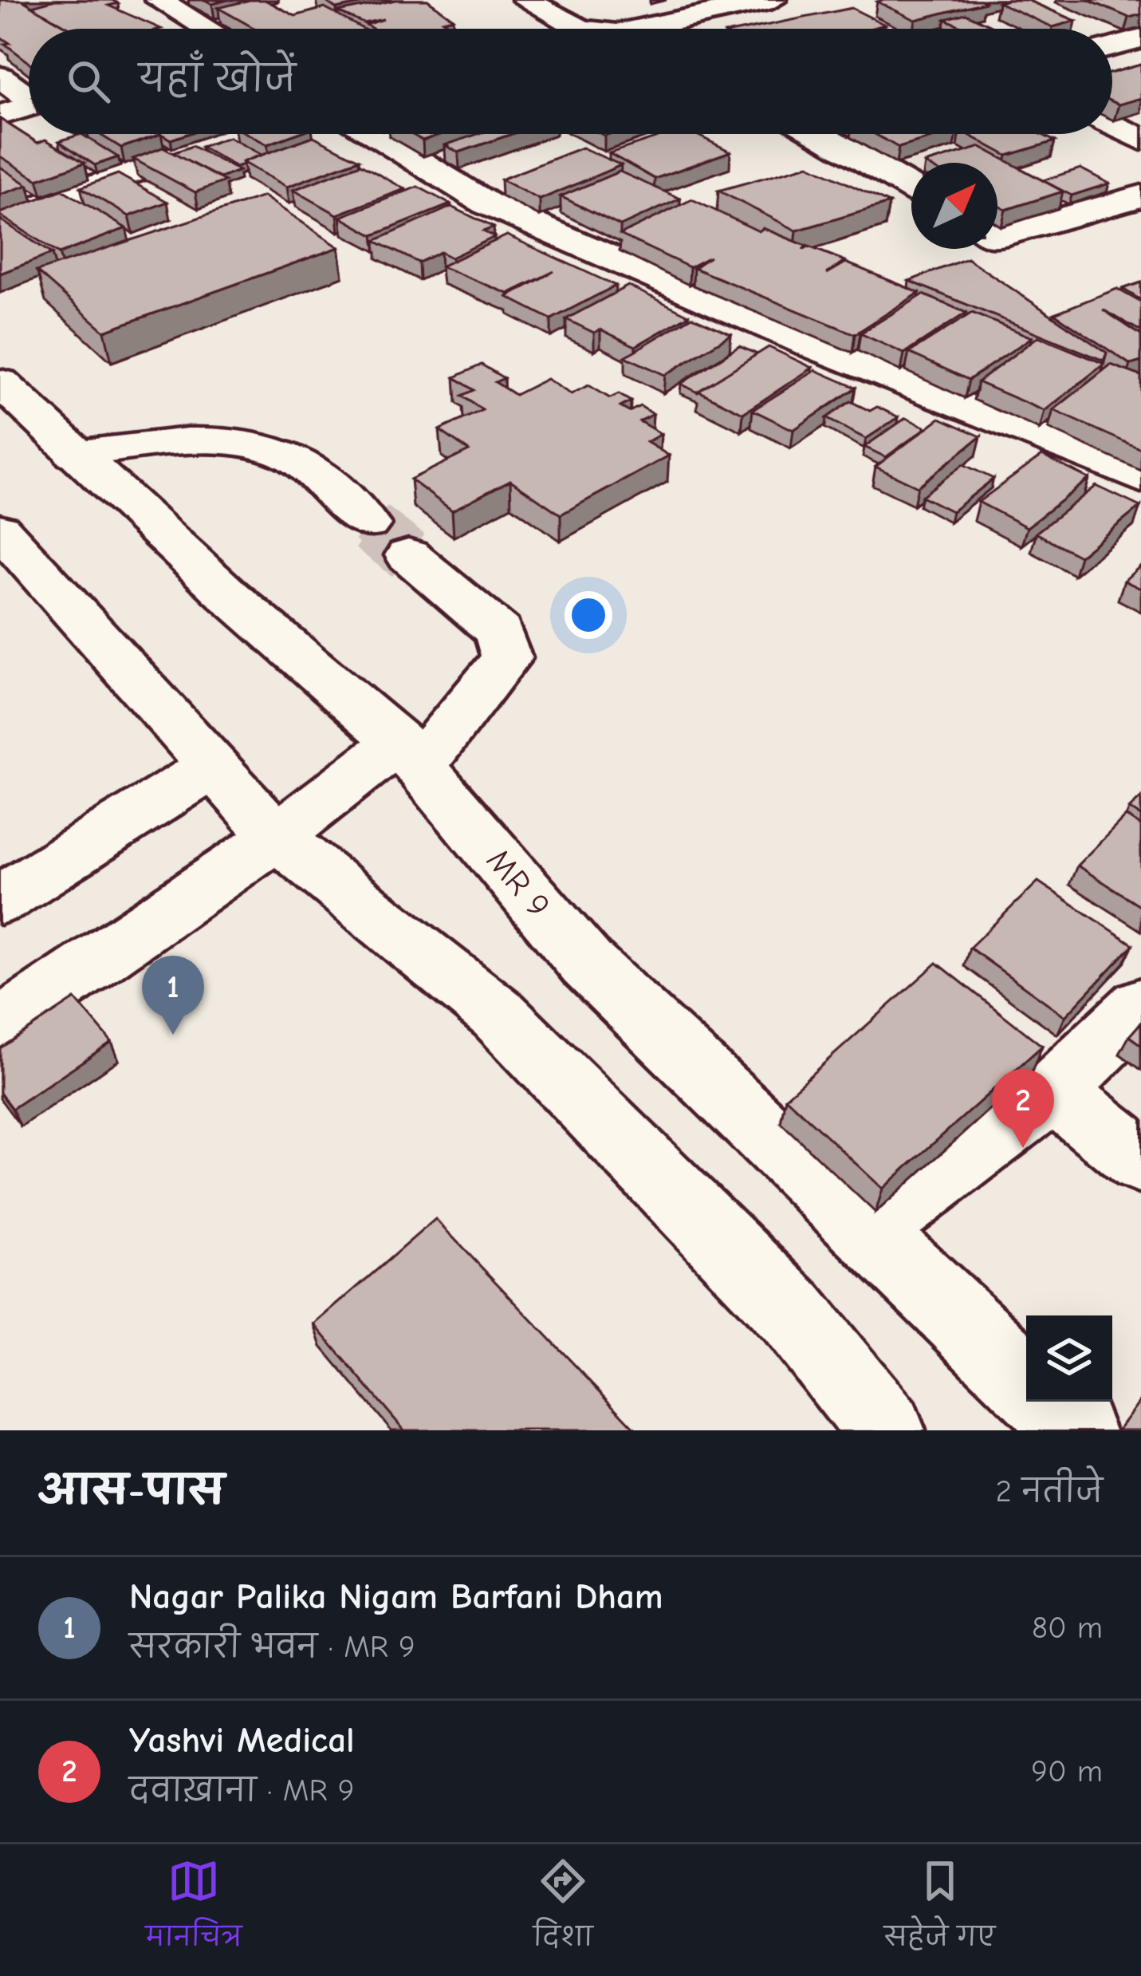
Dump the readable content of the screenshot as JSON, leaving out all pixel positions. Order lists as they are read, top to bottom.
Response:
{
  "streets": {
    "street": ["MR 9"]
  },
  "north": "top right",
  "page": {
    "search": "यहाँ खोजें",
    "pins": ["1", "2"],
    "heading": ["आस-पास", "2 नतीजे"],
    "list": [
      {
        "mark": "1",
        "name": "Nagar Palika Nigam Barfani Dham",
        "note": "सरकारी भवन · MR 9",
        "value": "80 m"
      },
      {
        "mark": "2",
        "name": "Yashvi Medical",
        "note": "दवाख़ाना · MR 9",
        "value": "90 m"
      }
    ],
    "nav": ["मानचित्र", "दिशा", "सहेजे गए"]
  }
}
